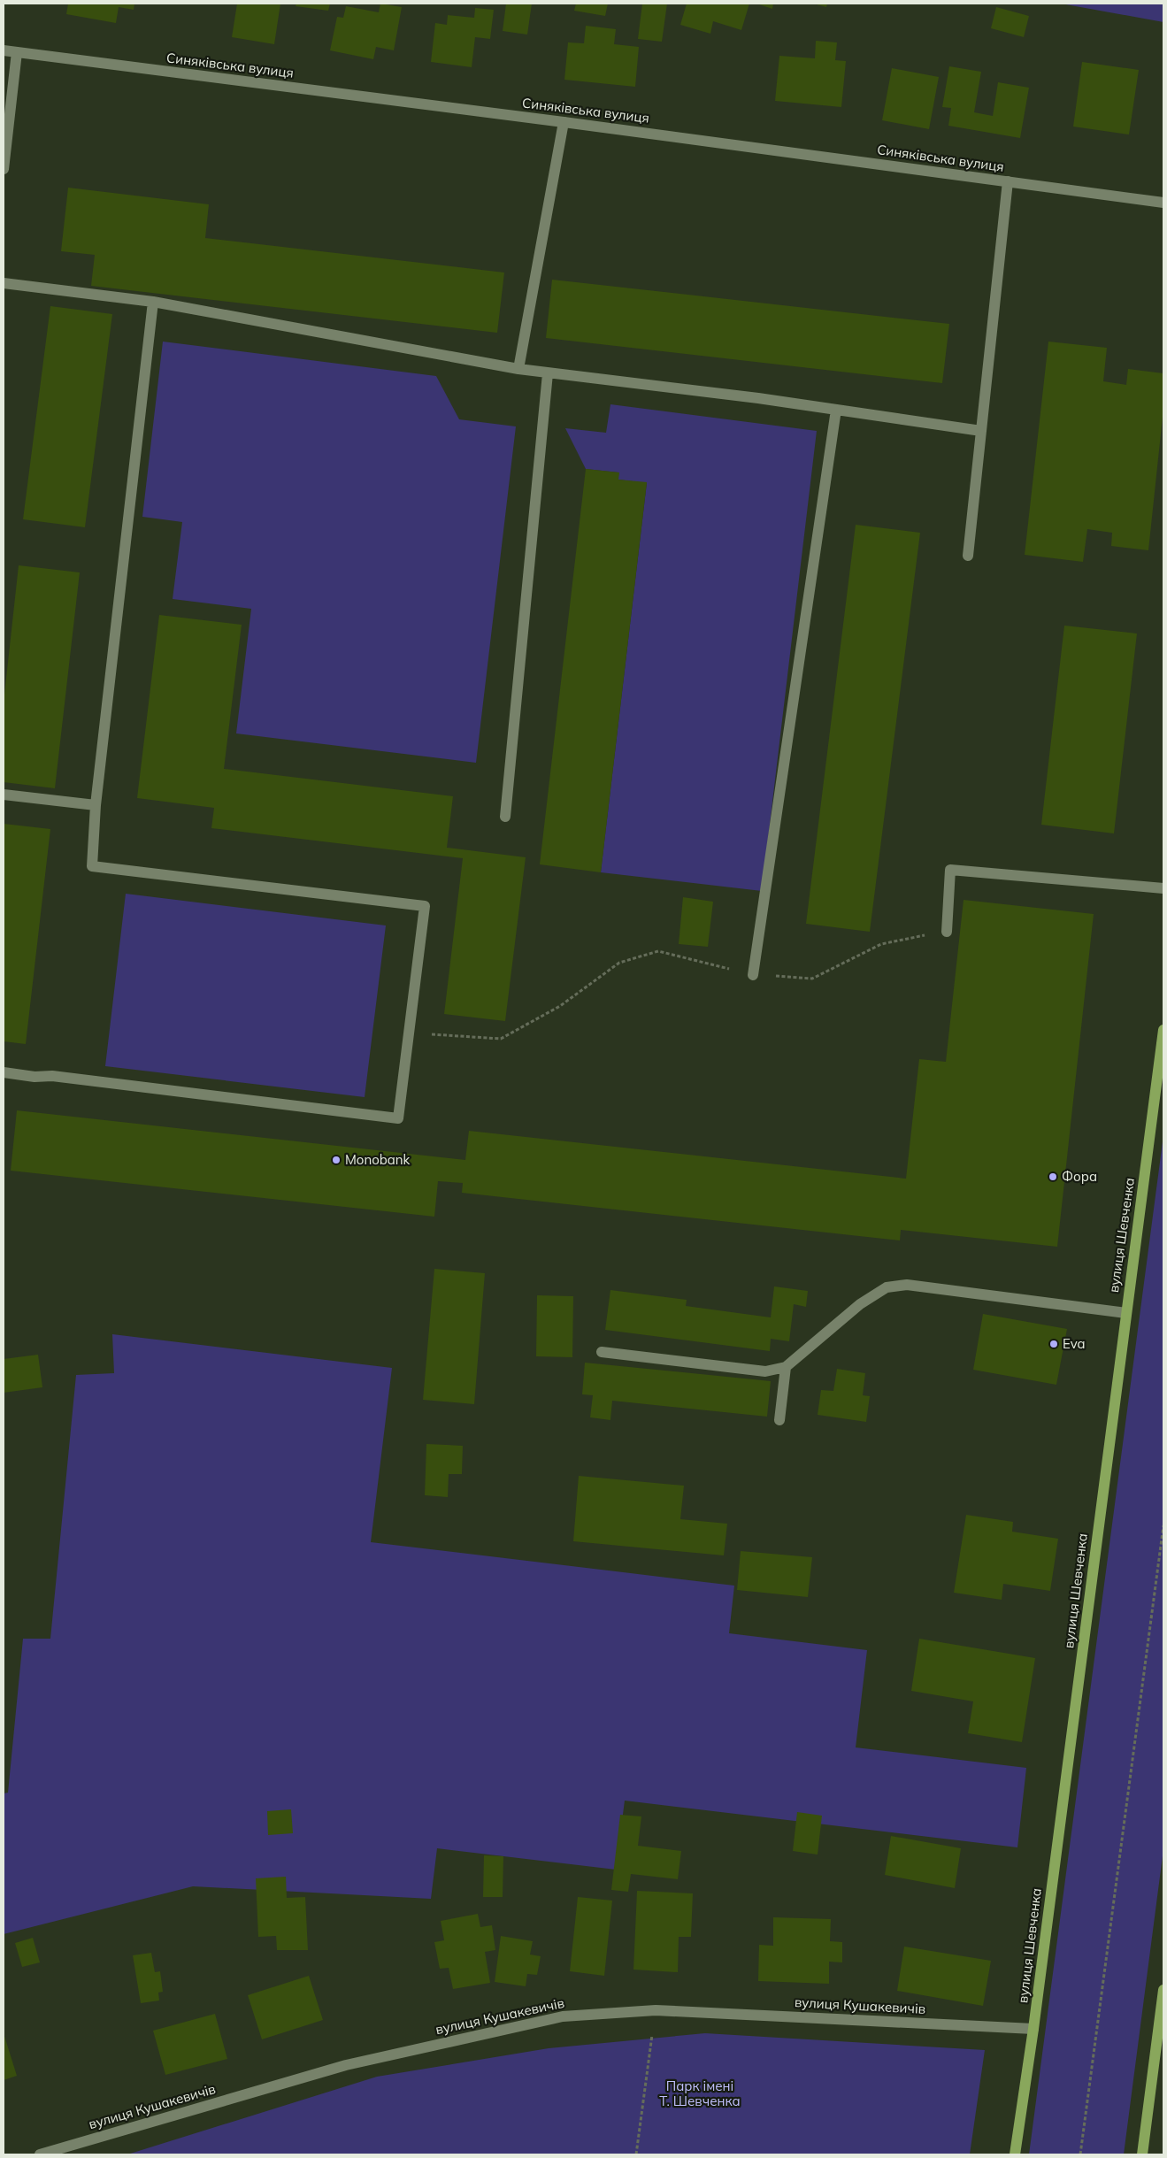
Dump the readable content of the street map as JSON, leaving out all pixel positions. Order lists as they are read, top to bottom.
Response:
{
  "streets": {
    "main road": ["вулиця Шевченка"],
    "street": ["Синяківська вулиця", "вулиця Кушакевичів"]
  },
  "crossings": [
    ["вулиця Шевченка", "вулиця Кушакевичів"]
  ],
  "parks": ["Парк імені Т. Шевченка"],
  "places": ["Monobank", "Фора", "Eva"]
}
